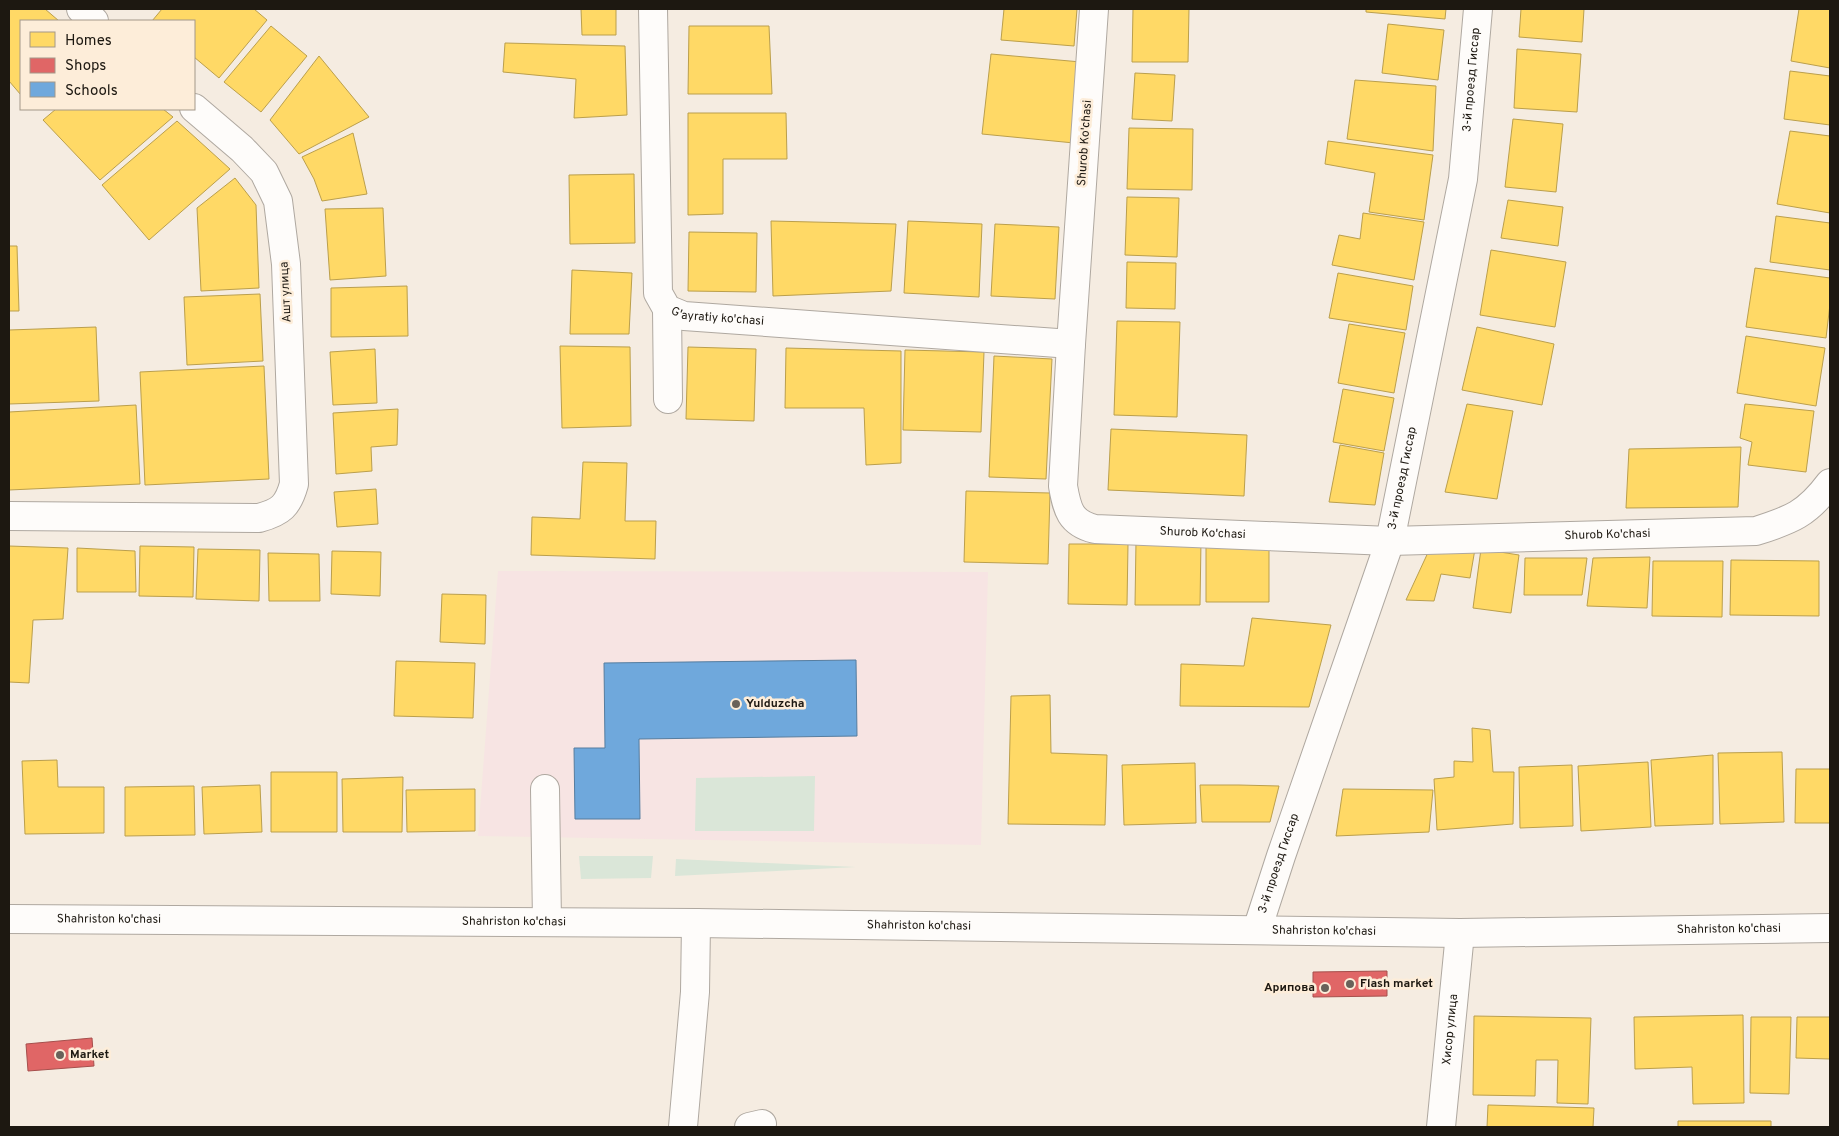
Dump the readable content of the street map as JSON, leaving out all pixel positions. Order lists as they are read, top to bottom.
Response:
{
  "streets": {
    "street": [
      "3-й проезд Гиссар",
      "Shurob Ko'chasi",
      "Ашт улица",
      "G'ayratiy ko'chasi",
      "Shahriston ko'chasi",
      "Хисор улица"
    ]
  },
  "crossings": [
    ["3-й проезд Гиссар", "Shurob Ko'chasi"],
    ["3-й проезд Гиссар", "Shahriston ko'chasi"],
    ["Shurob Ko'chasi", "G'ayratiy ko'chasi"],
    ["Shahriston ko'chasi", "Хисор улица"]
  ],
  "places": [
    "Yulduzcha",
    "Flash market",
    "Арипова",
    "Market"
  ],
  "legend": ["Homes", "Shops", "Schools"]
}
